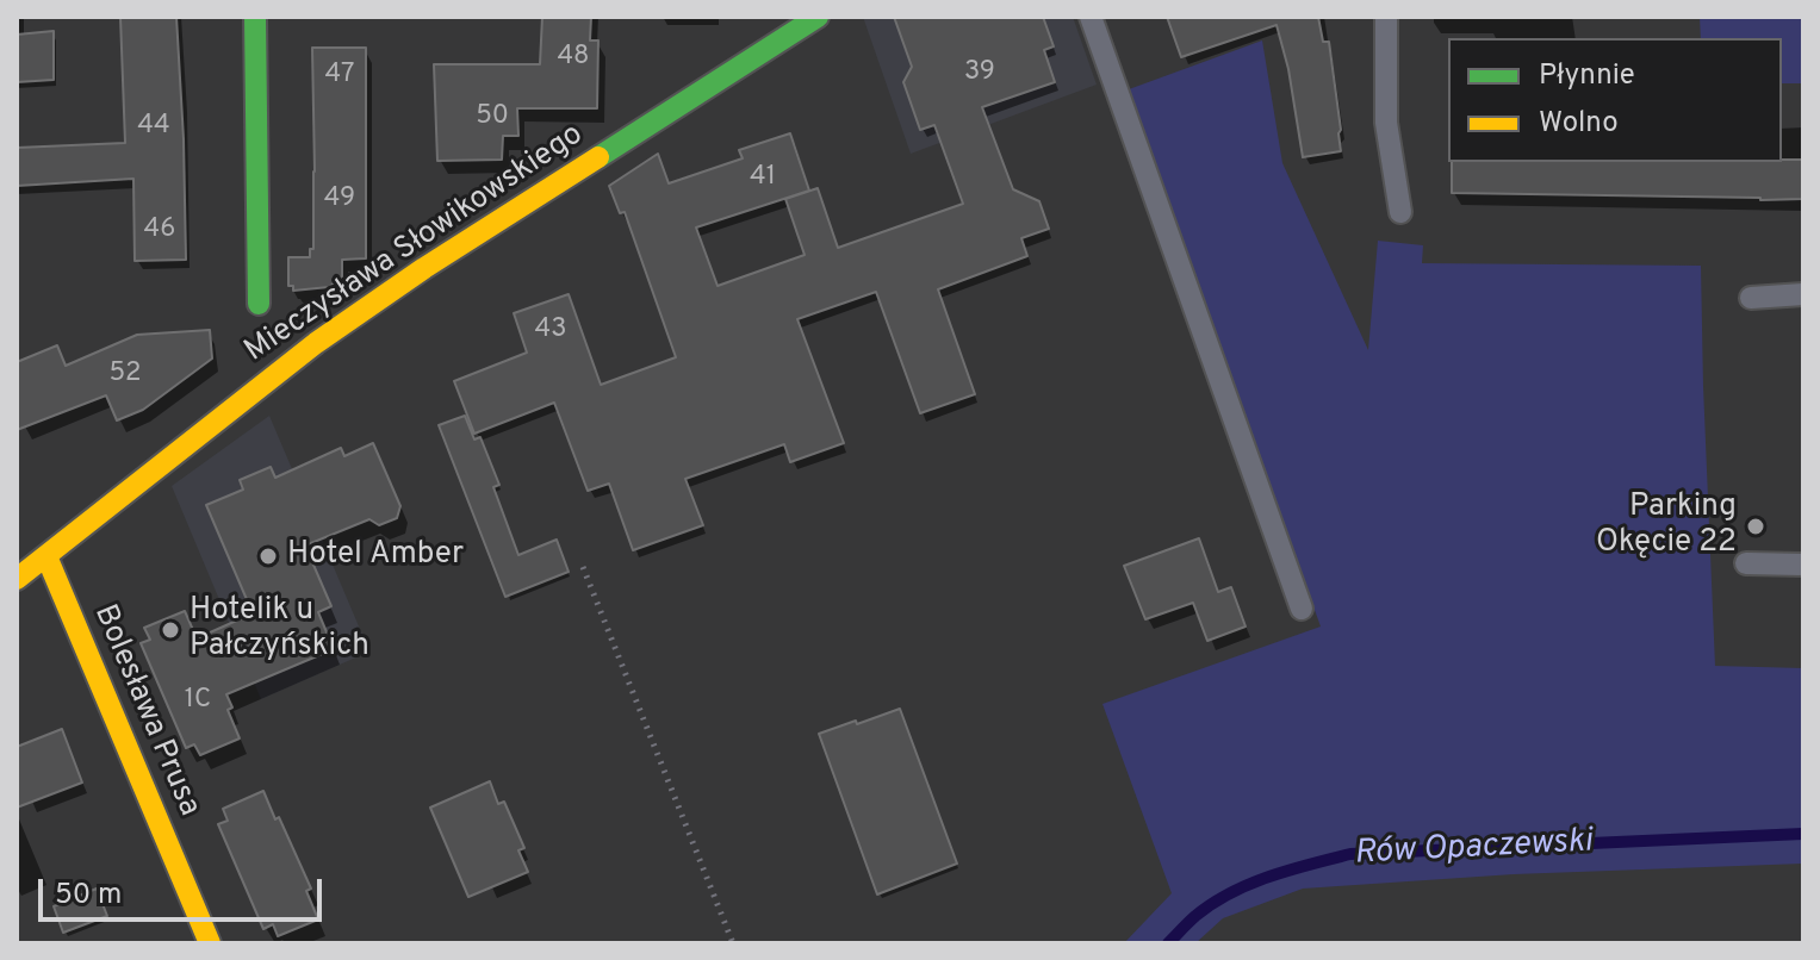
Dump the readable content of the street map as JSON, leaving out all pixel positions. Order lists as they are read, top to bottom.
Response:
{
  "streets": {
    "street": ["Mieczysława Słowikowskiego", "Bolesława Prusa"]
  },
  "crossings": [
    ["Mieczysława Słowikowskiego", "Bolesława Prusa"]
  ],
  "water": ["Rów Opaczewski"],
  "places": ["Parking Okęcie 22", "Hotel Amber", "Hotelik u Pałczyńskich"],
  "house_numbers": [
    "48",
    "39",
    "47",
    "50",
    "44",
    "41",
    "49",
    "46",
    "43",
    "52",
    "1C"
  ],
  "legend": ["Płynnie", "Wolno"],
  "scale_bar": "50 m"
}
